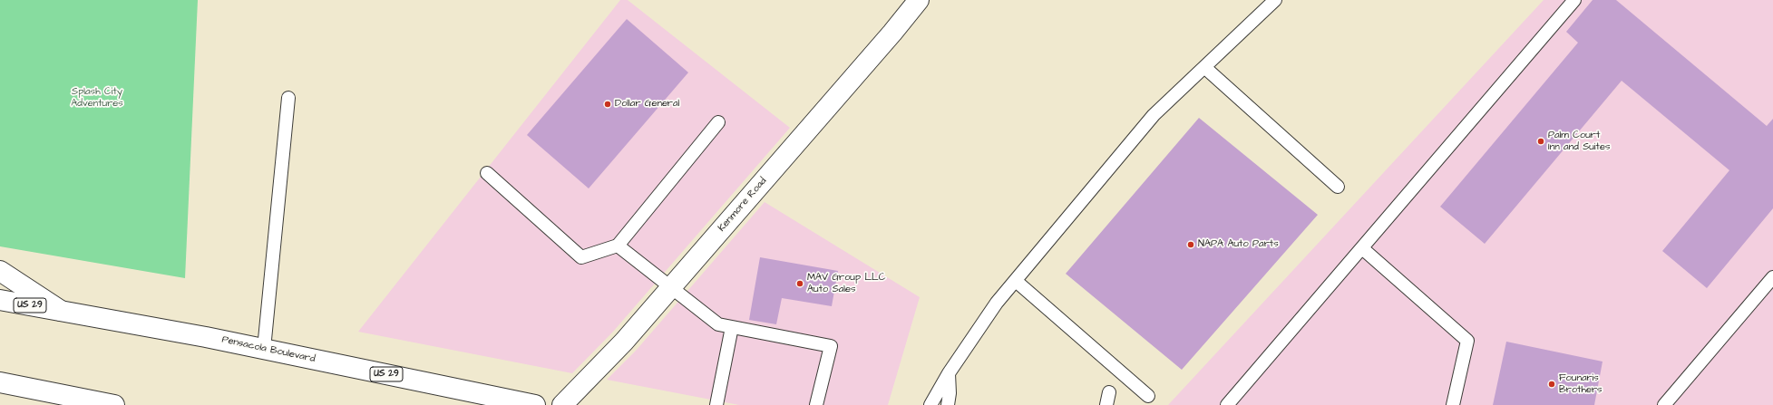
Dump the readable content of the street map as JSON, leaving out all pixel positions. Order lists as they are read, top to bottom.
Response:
{
  "streets": {
    "main road": ["Kenmore Road", "US 29", "Pensacola Boulevard"]
  },
  "parks": ["Splash City Adventures"],
  "places": [
    "Dollar General",
    "Palm Court Inn and Suites",
    "NAPA Auto Parts",
    "MAV Group LLC Auto Sales",
    "Founaris Brothers"
  ]
}
